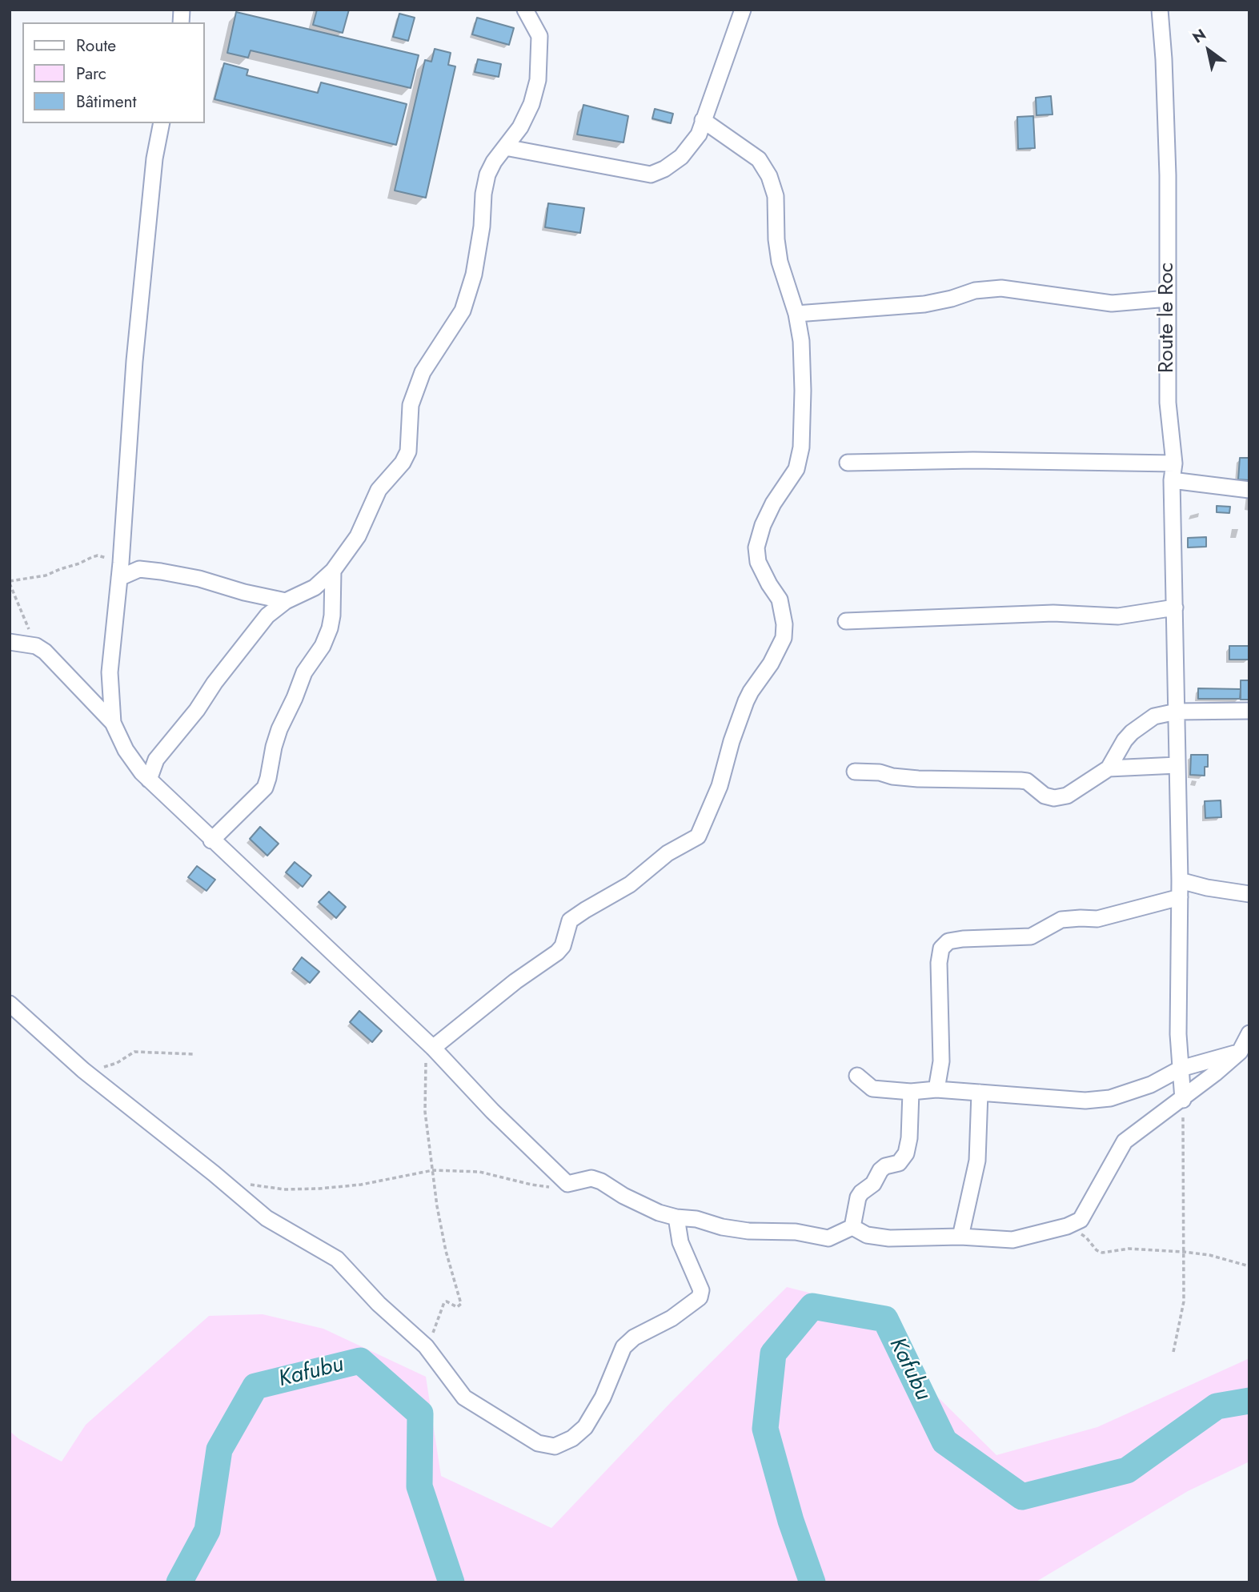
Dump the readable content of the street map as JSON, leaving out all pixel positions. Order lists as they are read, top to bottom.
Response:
{
  "streets": {
    "street": ["Route le Roc"]
  },
  "water": ["Kafubu"],
  "legend": ["Route", "Parc", "Bâtiment"],
  "north": "top left"
}
